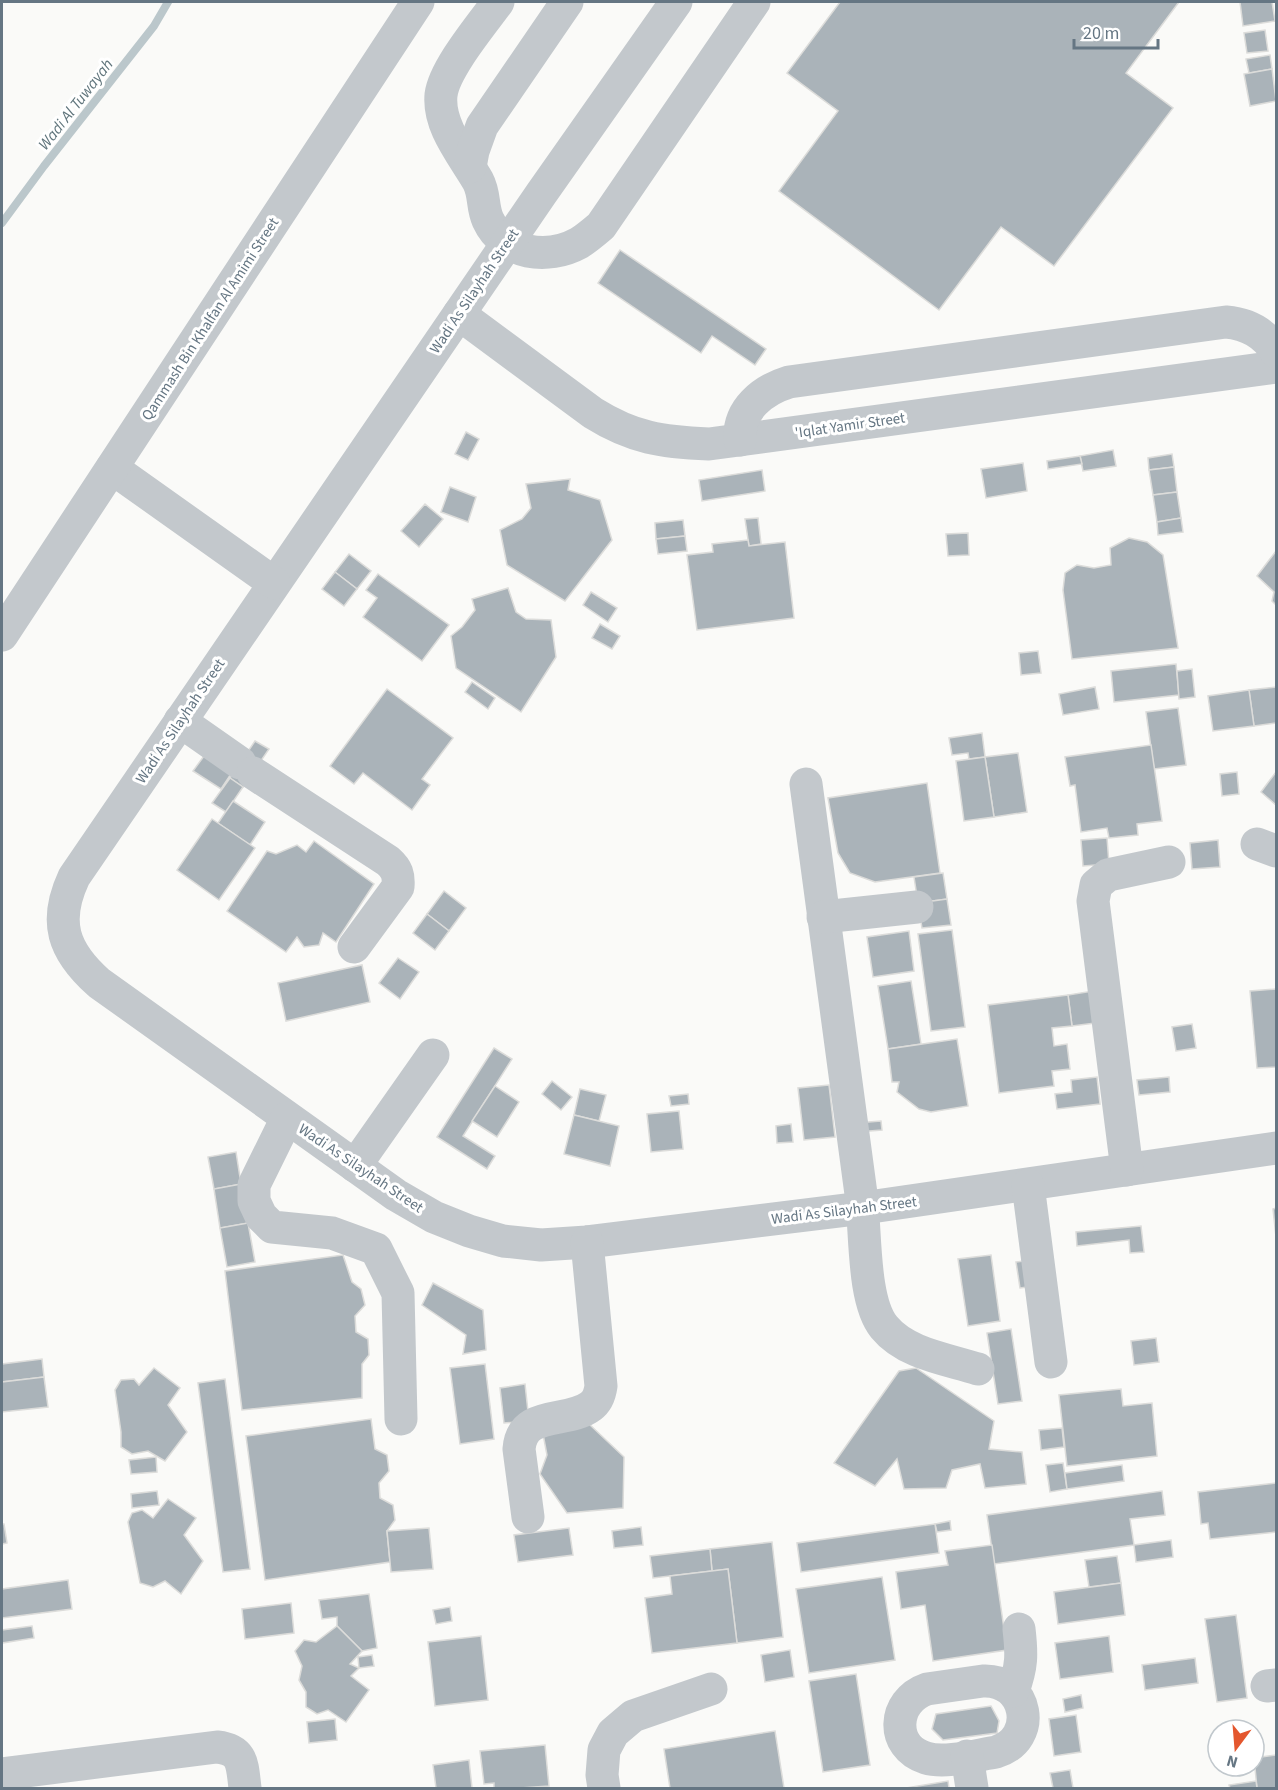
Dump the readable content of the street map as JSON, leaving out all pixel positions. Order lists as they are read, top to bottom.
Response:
{
  "streets": {
    "street": ["Wadi As Silayhah Street", "Qammash Bin Khalfan Al Amimi Street", "'Iqlat Yamir Street"]
  },
  "crossings": [
    ["Wadi As Silayhah Street", "'Iqlat Yamir Street"]
  ],
  "water": ["Wadi Al Tuwayah"],
  "scale_bar": "20 m",
  "north": "bottom"
}
